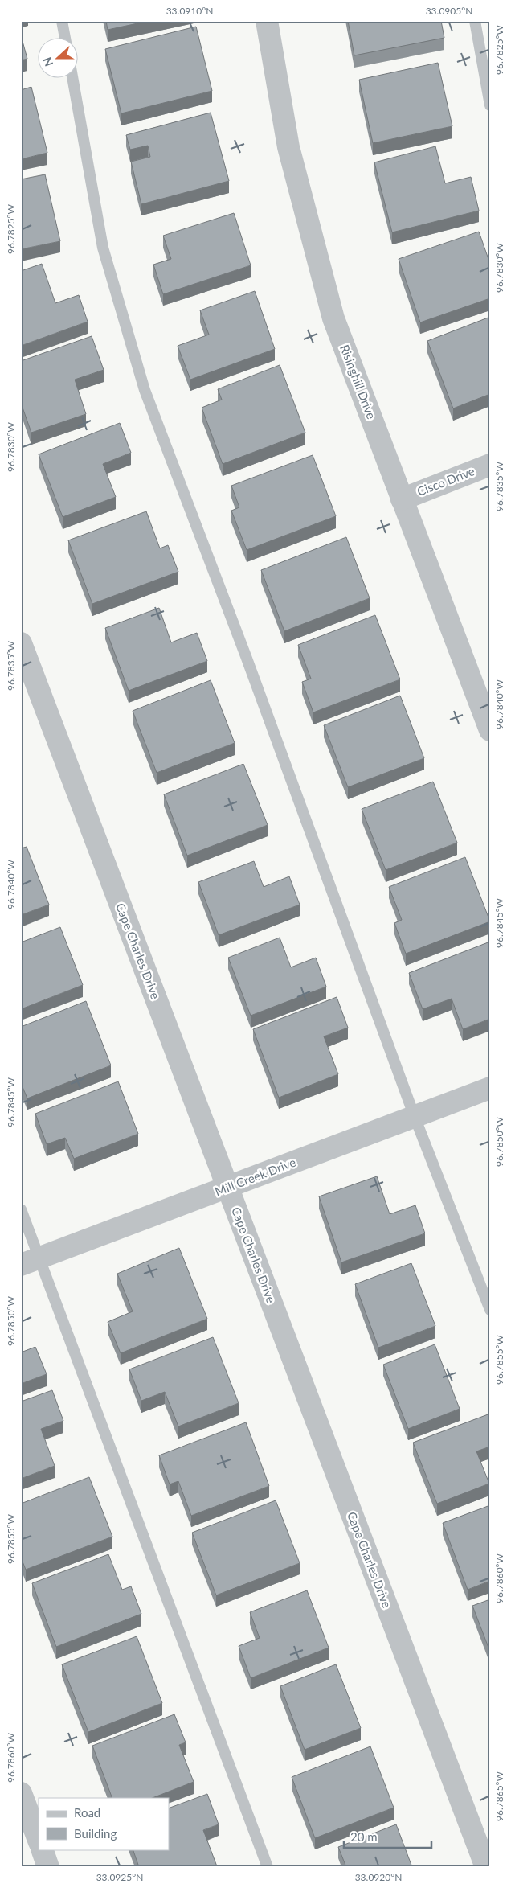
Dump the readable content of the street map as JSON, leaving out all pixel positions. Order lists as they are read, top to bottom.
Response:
{
  "streets": {
    "street": [
      "Risinghill Drive",
      "Cisco Drive",
      "Cape Charles Drive",
      "Mill Creek Drive"
    ]
  },
  "crossings": [
    ["Risinghill Drive", "Cisco Drive"],
    ["Cape Charles Drive", "Mill Creek Drive"]
  ],
  "legend": ["Road", "Building"],
  "scale_bar": "20 m",
  "north": "left",
  "coordinates": [
    "33.0910°N",
    "33.0905°N",
    "96.7825°W",
    "96.7830°W",
    "96.7835°W",
    "96.7840°W",
    "96.7845°W",
    "96.7850°W",
    "96.7855°W",
    "96.7860°W",
    "96.7865°W",
    "33.0925°N",
    "33.0920°N"
  ]
}
